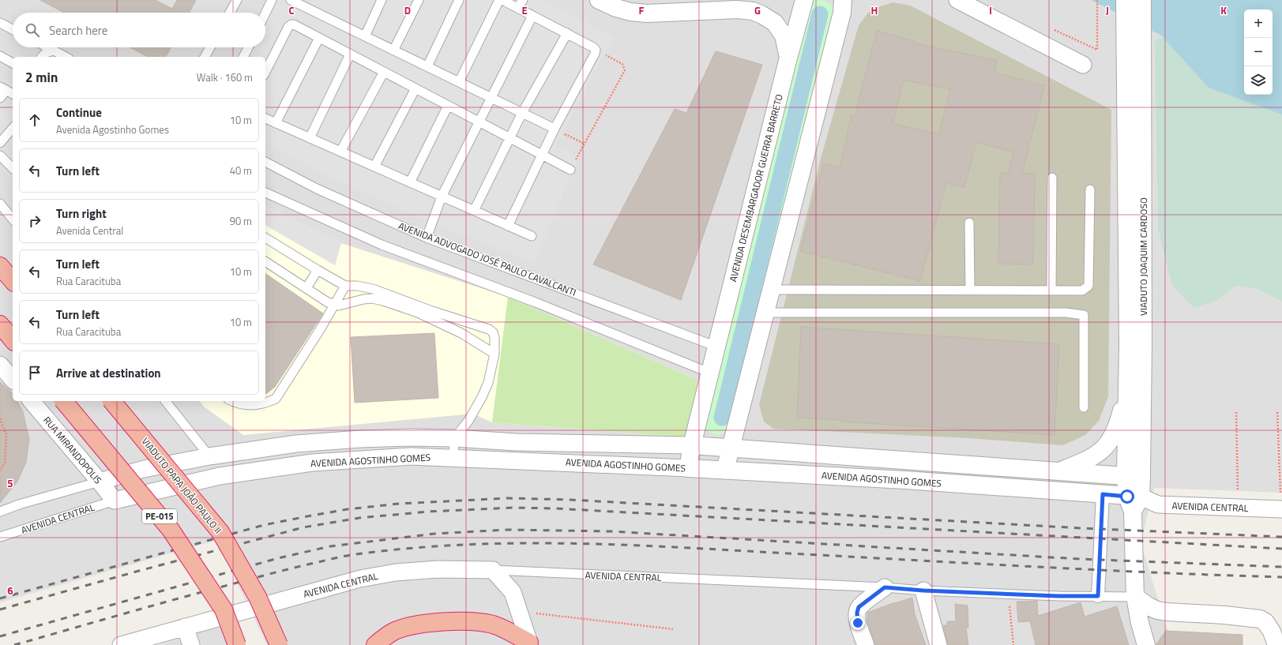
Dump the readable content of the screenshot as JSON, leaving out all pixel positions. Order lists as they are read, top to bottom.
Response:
{
  "streets": {
    "highway": ["VIADUTO PAPA JOÃO PAULO II", "PE-015"],
    "street": [
      "AVENIDA DESEMBARGADOR GUERRA BARRETO",
      "VIADUTO JOAQUIM CARDOSO",
      "RUA MIRANDOPOLIS",
      "AVENIDA AGOSTINHO GOMES",
      "AVENIDA CENTRAL"
    ],
    "lane": ["AVENIDA ADVOGADO JOSÉ PAULO CAVALCANTI"]
  },
  "crossings": [
    ["AVENIDA DESEMBARGADOR GUERRA BARRETO", "AVENIDA ADVOGADO JOSÉ PAULO CAVALCANTI"],
    ["AVENIDA DESEMBARGADOR GUERRA BARRETO", "AVENIDA AGOSTINHO GOMES"],
    ["VIADUTO JOAQUIM CARDOSO", "AVENIDA AGOSTINHO GOMES"],
    ["VIADUTO JOAQUIM CARDOSO", "AVENIDA CENTRAL"],
    ["RUA MIRANDOPOLIS", "AVENIDA AGOSTINHO GOMES"],
    ["RUA MIRANDOPOLIS", "AVENIDA CENTRAL"],
    ["AVENIDA AGOSTINHO GOMES", "AVENIDA CENTRAL"]
  ],
  "page": {
    "map_buttons": ["+", "−"],
    "search": "Search here",
    "heading": ["2 min", "Walk · 160 m"],
    "list": [
      ["Continue", "Avenida Agostinho Gomes", "10 m"],
      ["Turn left", "40 m"],
      ["Turn right", "Avenida Central", "90 m"],
      ["Turn left", "Rua Caracituba", "10 m"],
      ["Turn left", "Rua Caracituba", "10 m"],
      "Arrive at destination"
    ]
  },
  "grid": {
    "columns": [
      "C",
      "D",
      "E",
      "F",
      "G",
      "H",
      "I",
      "J",
      "K"
    ],
    "rows": ["5", "6"]
  }
}
